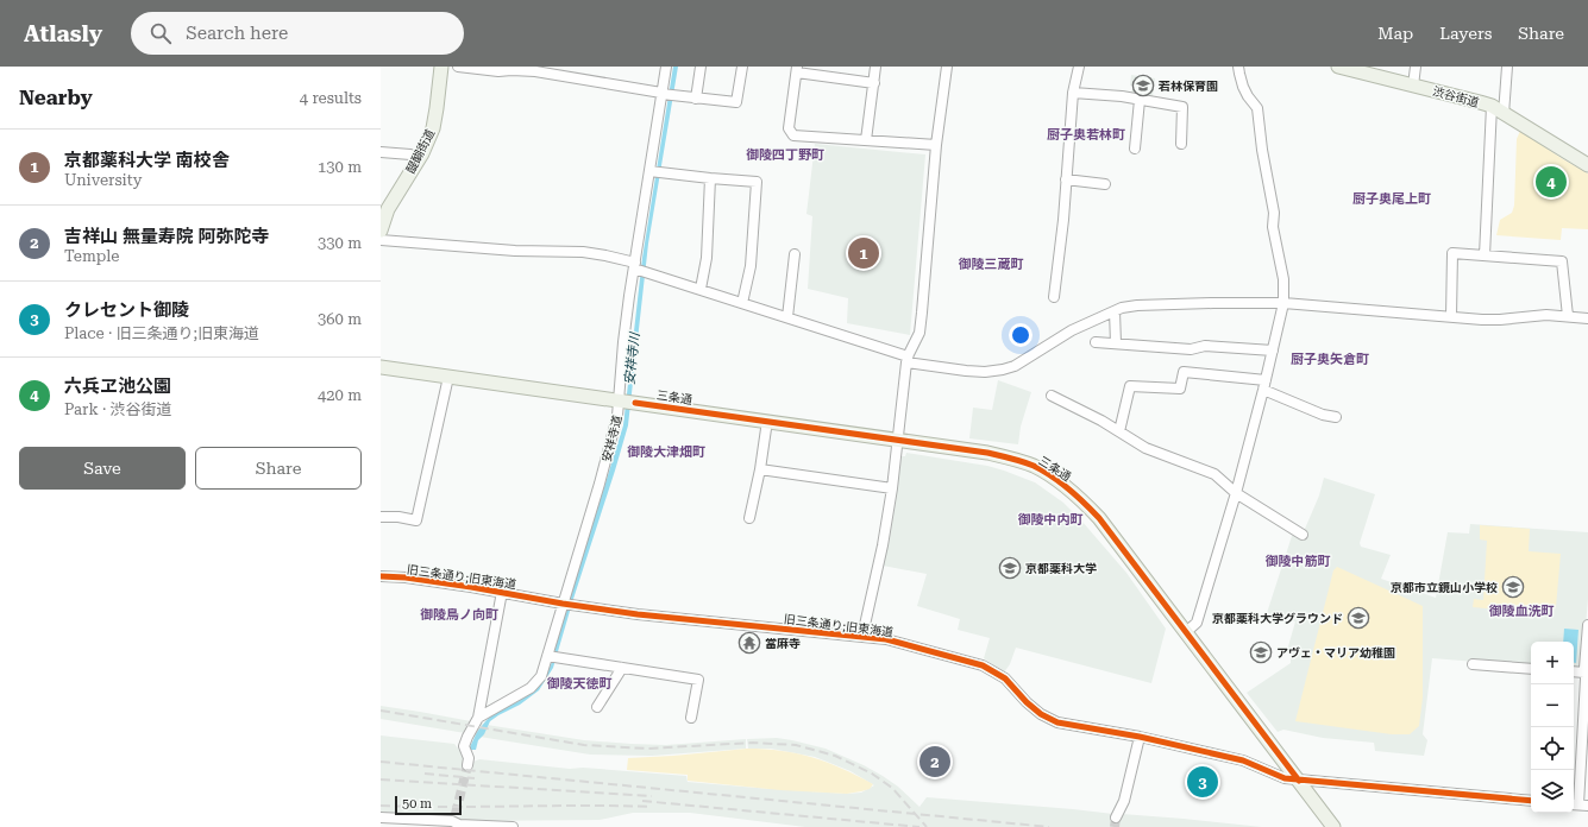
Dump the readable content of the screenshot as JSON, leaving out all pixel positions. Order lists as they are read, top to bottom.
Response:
{
  "streets": {
    "main road": ["渋谷街道", "醍醐街道", "三条通"],
    "street": ["安祥寺道", "旧三条通り;旧東海道"]
  },
  "crossings": [
    ["三条通", "安祥寺道"],
    ["三条通", "旧三条通り;旧東海道"],
    ["安祥寺道", "旧三条通り;旧東海道"]
  ],
  "districts": [
    "厨子奥若林町",
    "御陵四丁野町",
    "厨子奥尾上町",
    "御陵三蔵町",
    "厨子奥矢倉町",
    "御陵大津畑町",
    "御陵中内町",
    "御陵中筋町",
    "御陵血洗町",
    "御陵鳥ノ向町",
    "御陵天徳町"
  ],
  "water": ["安祥寺川"],
  "places": {
    "school or university": [
      "若林保育園",
      "京都薬科大学",
      "京都市立鏡山小学校",
      "京都薬科大学グラウンド",
      "アヴェ・マリア幼稚園"
    ],
    "temple": ["當麻寺"]
  },
  "scale_bar": "50 m",
  "page": {
    "header": "Atlasly",
    "search": "Search here",
    "nav": ["Map", "Layers", "Share"],
    "heading": ["Nearby", "4 results"],
    "list": [
      {
        "mark": "1",
        "name": "京都薬科大学 南校舎",
        "note": "University",
        "value": "130 m"
      },
      {
        "mark": "2",
        "name": "吉祥山 無量寿院 阿弥陀寺",
        "note": "Temple",
        "value": "330 m"
      },
      {
        "mark": "3",
        "name": "クレセント御陵",
        "note": "Place · 旧三条通り;旧東海道",
        "value": "360 m"
      },
      {
        "mark": "4",
        "name": "六兵ヱ池公園",
        "note": "Park · 渋谷街道",
        "value": "420 m"
      }
    ],
    "pins": [
      "4",
      "1",
      "2",
      "3"
    ],
    "buttons": ["Save", "Share"],
    "map_buttons": ["+", "−"],
    "scale": "50 m"
  }
}
